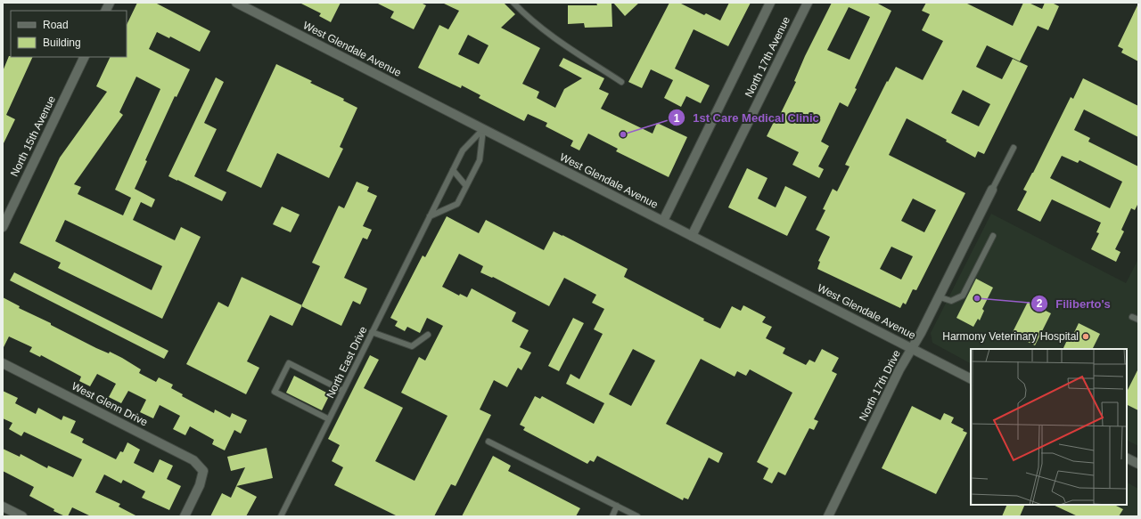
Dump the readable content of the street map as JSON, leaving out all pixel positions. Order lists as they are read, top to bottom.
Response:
{
  "streets": {
    "street": [
      "West Glendale Avenue",
      "North 17th Avenue",
      "North 15th Avenue",
      "North 17th Drive",
      "West Glenn Drive"
    ],
    "lane": ["North East Drive"]
  },
  "crossings": [
    ["West Glendale Avenue", "North 17th Avenue"],
    ["West Glendale Avenue", "North East Drive"],
    ["West Glendale Avenue", "North 17th Drive"]
  ],
  "places": ["1st Care Medical Clinic", "Filiberto's", "Harmony Veterinary Hospital"],
  "legend": ["Road", "Building"]
}
